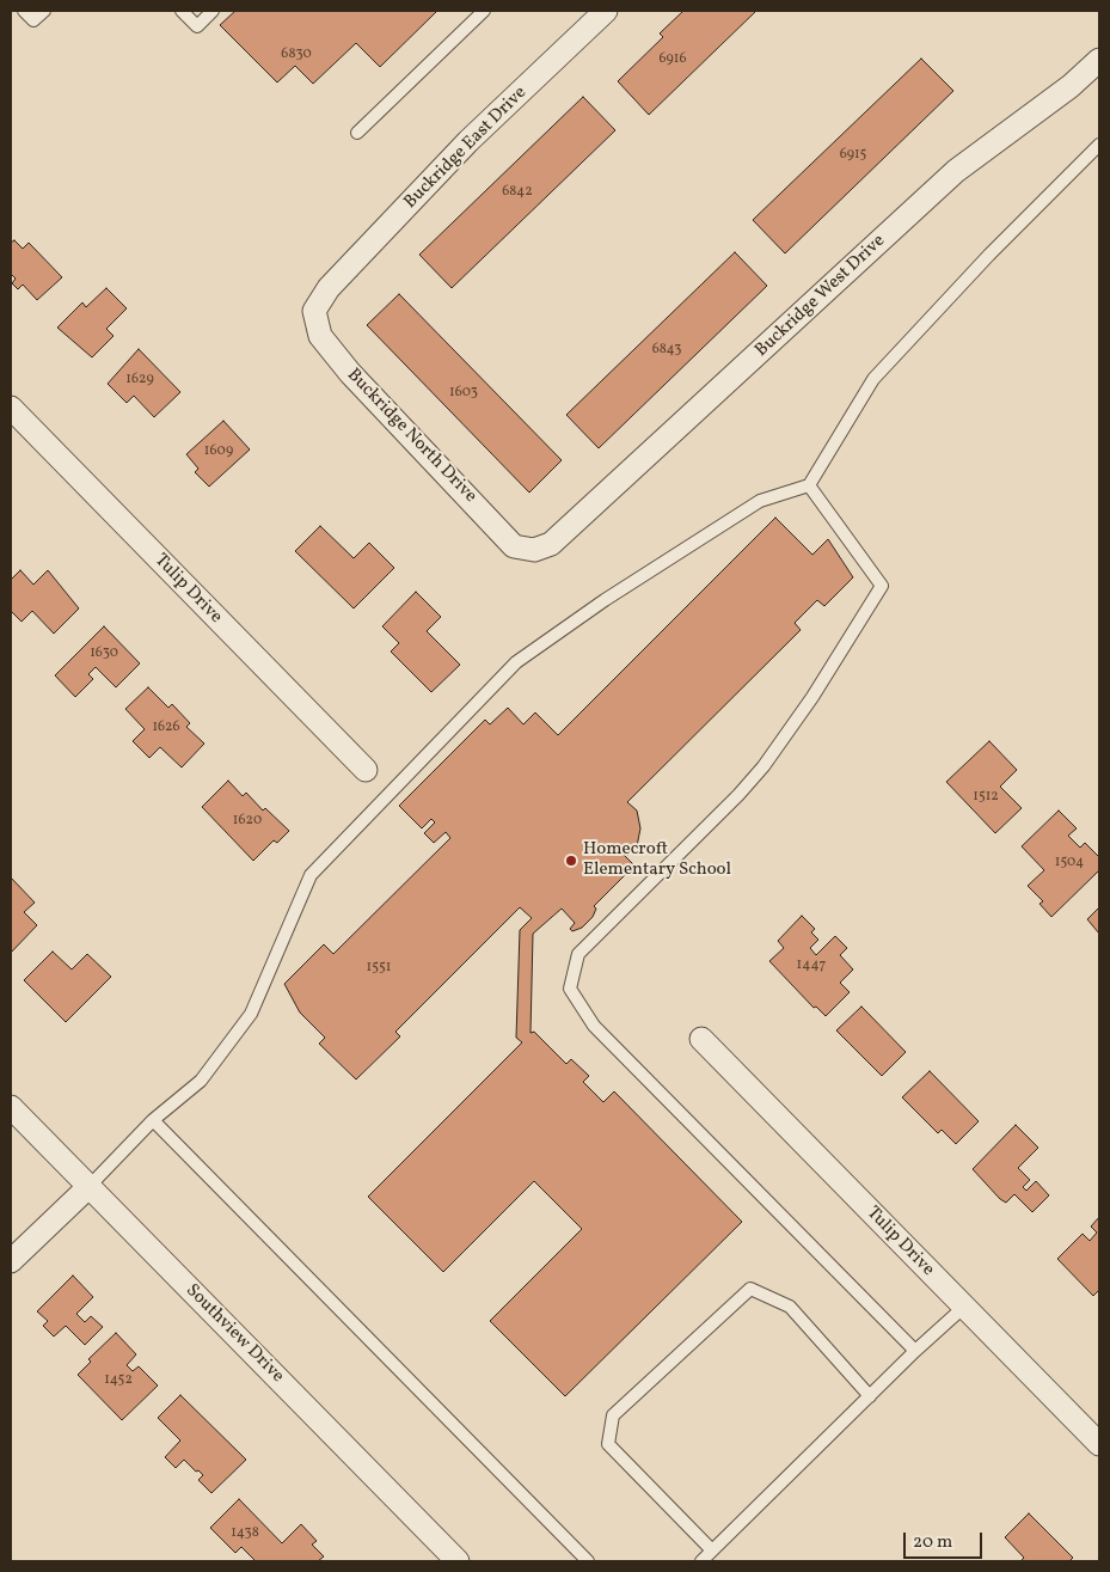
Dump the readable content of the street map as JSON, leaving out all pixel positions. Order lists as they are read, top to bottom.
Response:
{
  "streets": {
    "street": [
      "Buckridge East Drive",
      "Buckridge West Drive",
      "Buckridge North Drive",
      "Tulip Drive",
      "Southview Drive"
    ]
  },
  "crossings": [
    ["Buckridge East Drive", "Buckridge North Drive"],
    ["Buckridge West Drive", "Buckridge North Drive"]
  ],
  "places": ["Homecroft Elementary School"],
  "house_numbers": [
    "6830",
    "6916",
    "6915",
    "6842",
    "6843",
    "1629",
    "1603",
    "1609",
    "1630",
    "1626",
    "1512",
    "1620",
    "1504",
    "1447",
    "1551",
    "1452",
    "1438"
  ],
  "scale_bar": "20 m"
}
